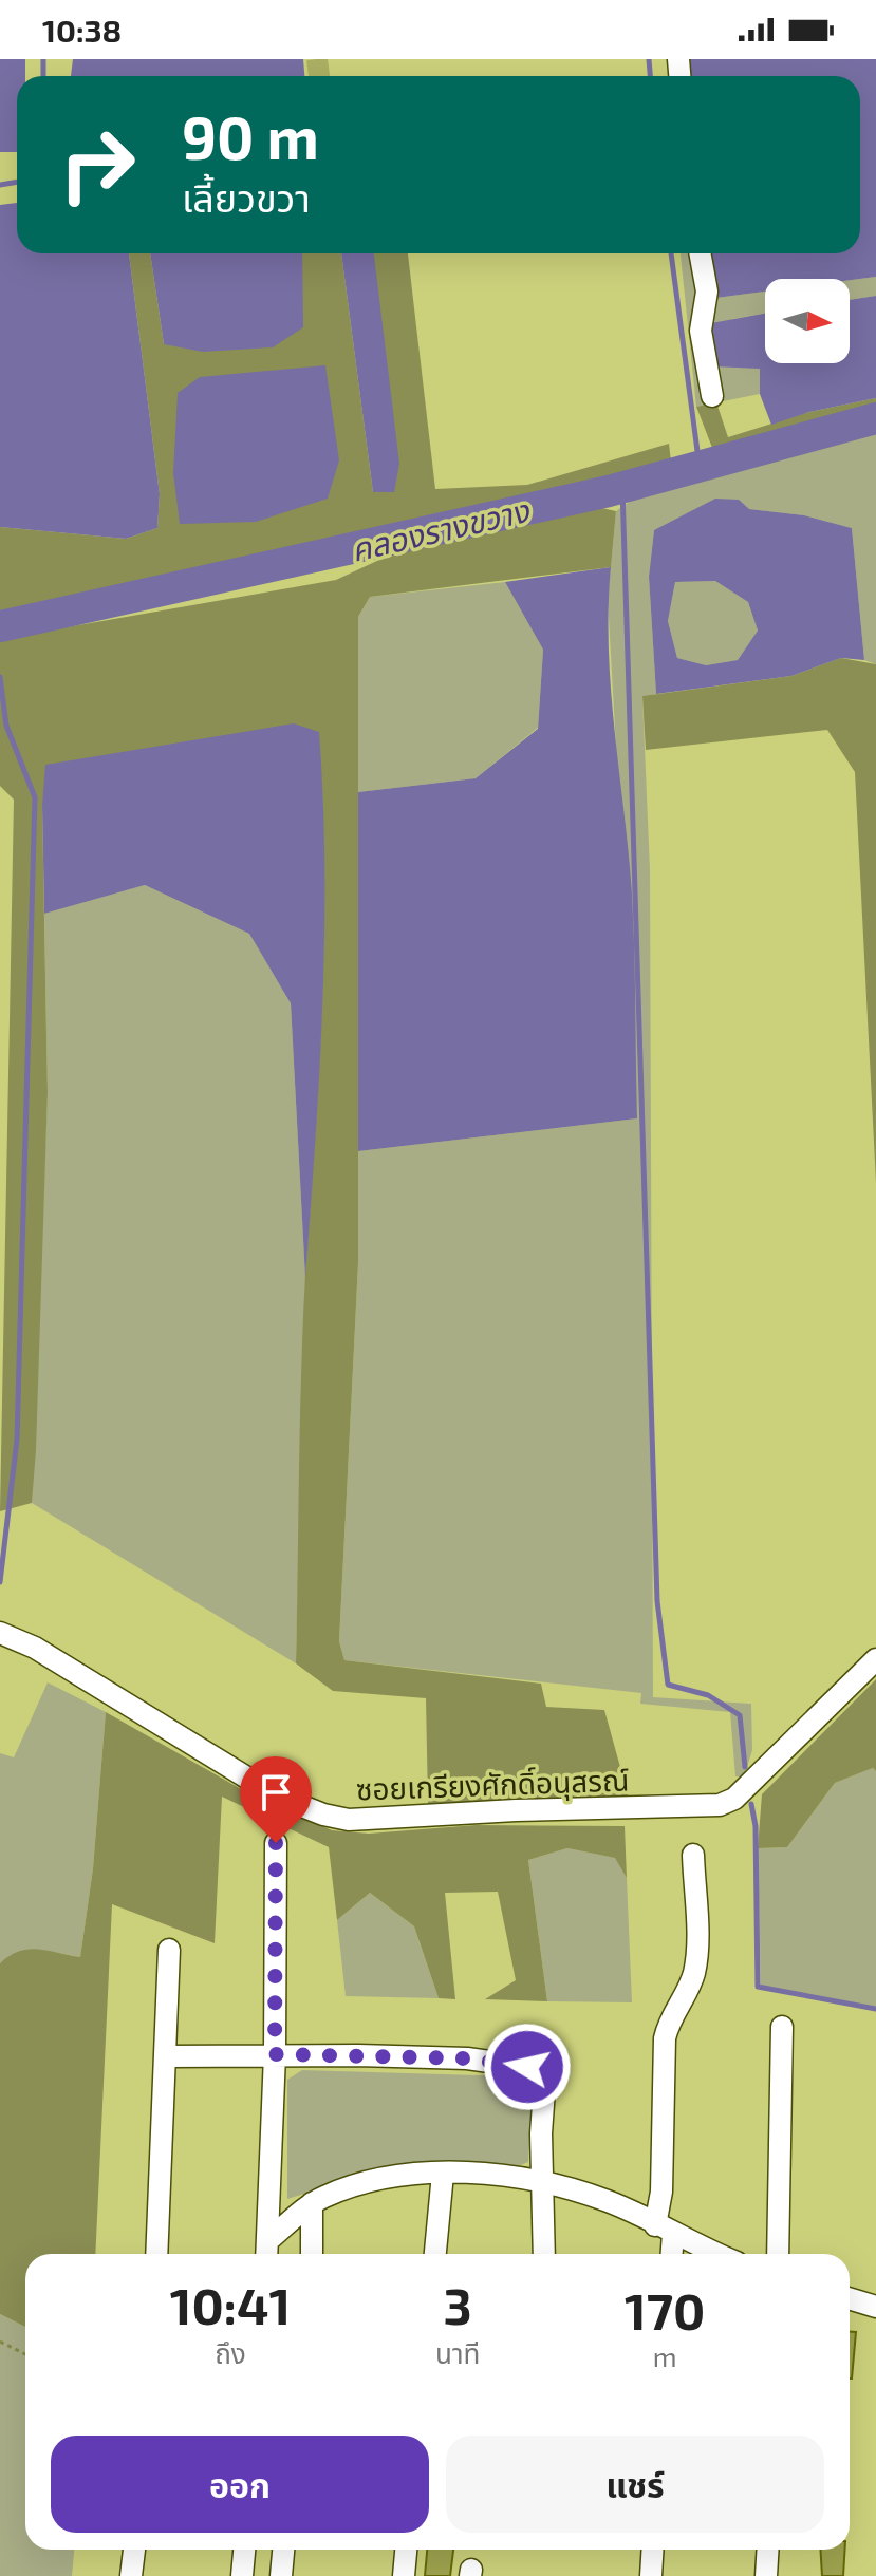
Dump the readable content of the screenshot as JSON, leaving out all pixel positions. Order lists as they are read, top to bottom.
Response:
{
  "streets": {
    "street": ["ซอยเกรียงศักดิ์อนุสรณ์"]
  },
  "water": ["คลองรางขวาง"],
  "north": "right",
  "page": {
    "status": "10:38",
    "turn": ["90 m", "เลี้ยวขวา"],
    "eta": [
      "10:41",
      "ถึง",
      "3",
      "นาที",
      "170",
      "m"
    ],
    "buttons": ["ออก", "แชร์"]
  }
}
